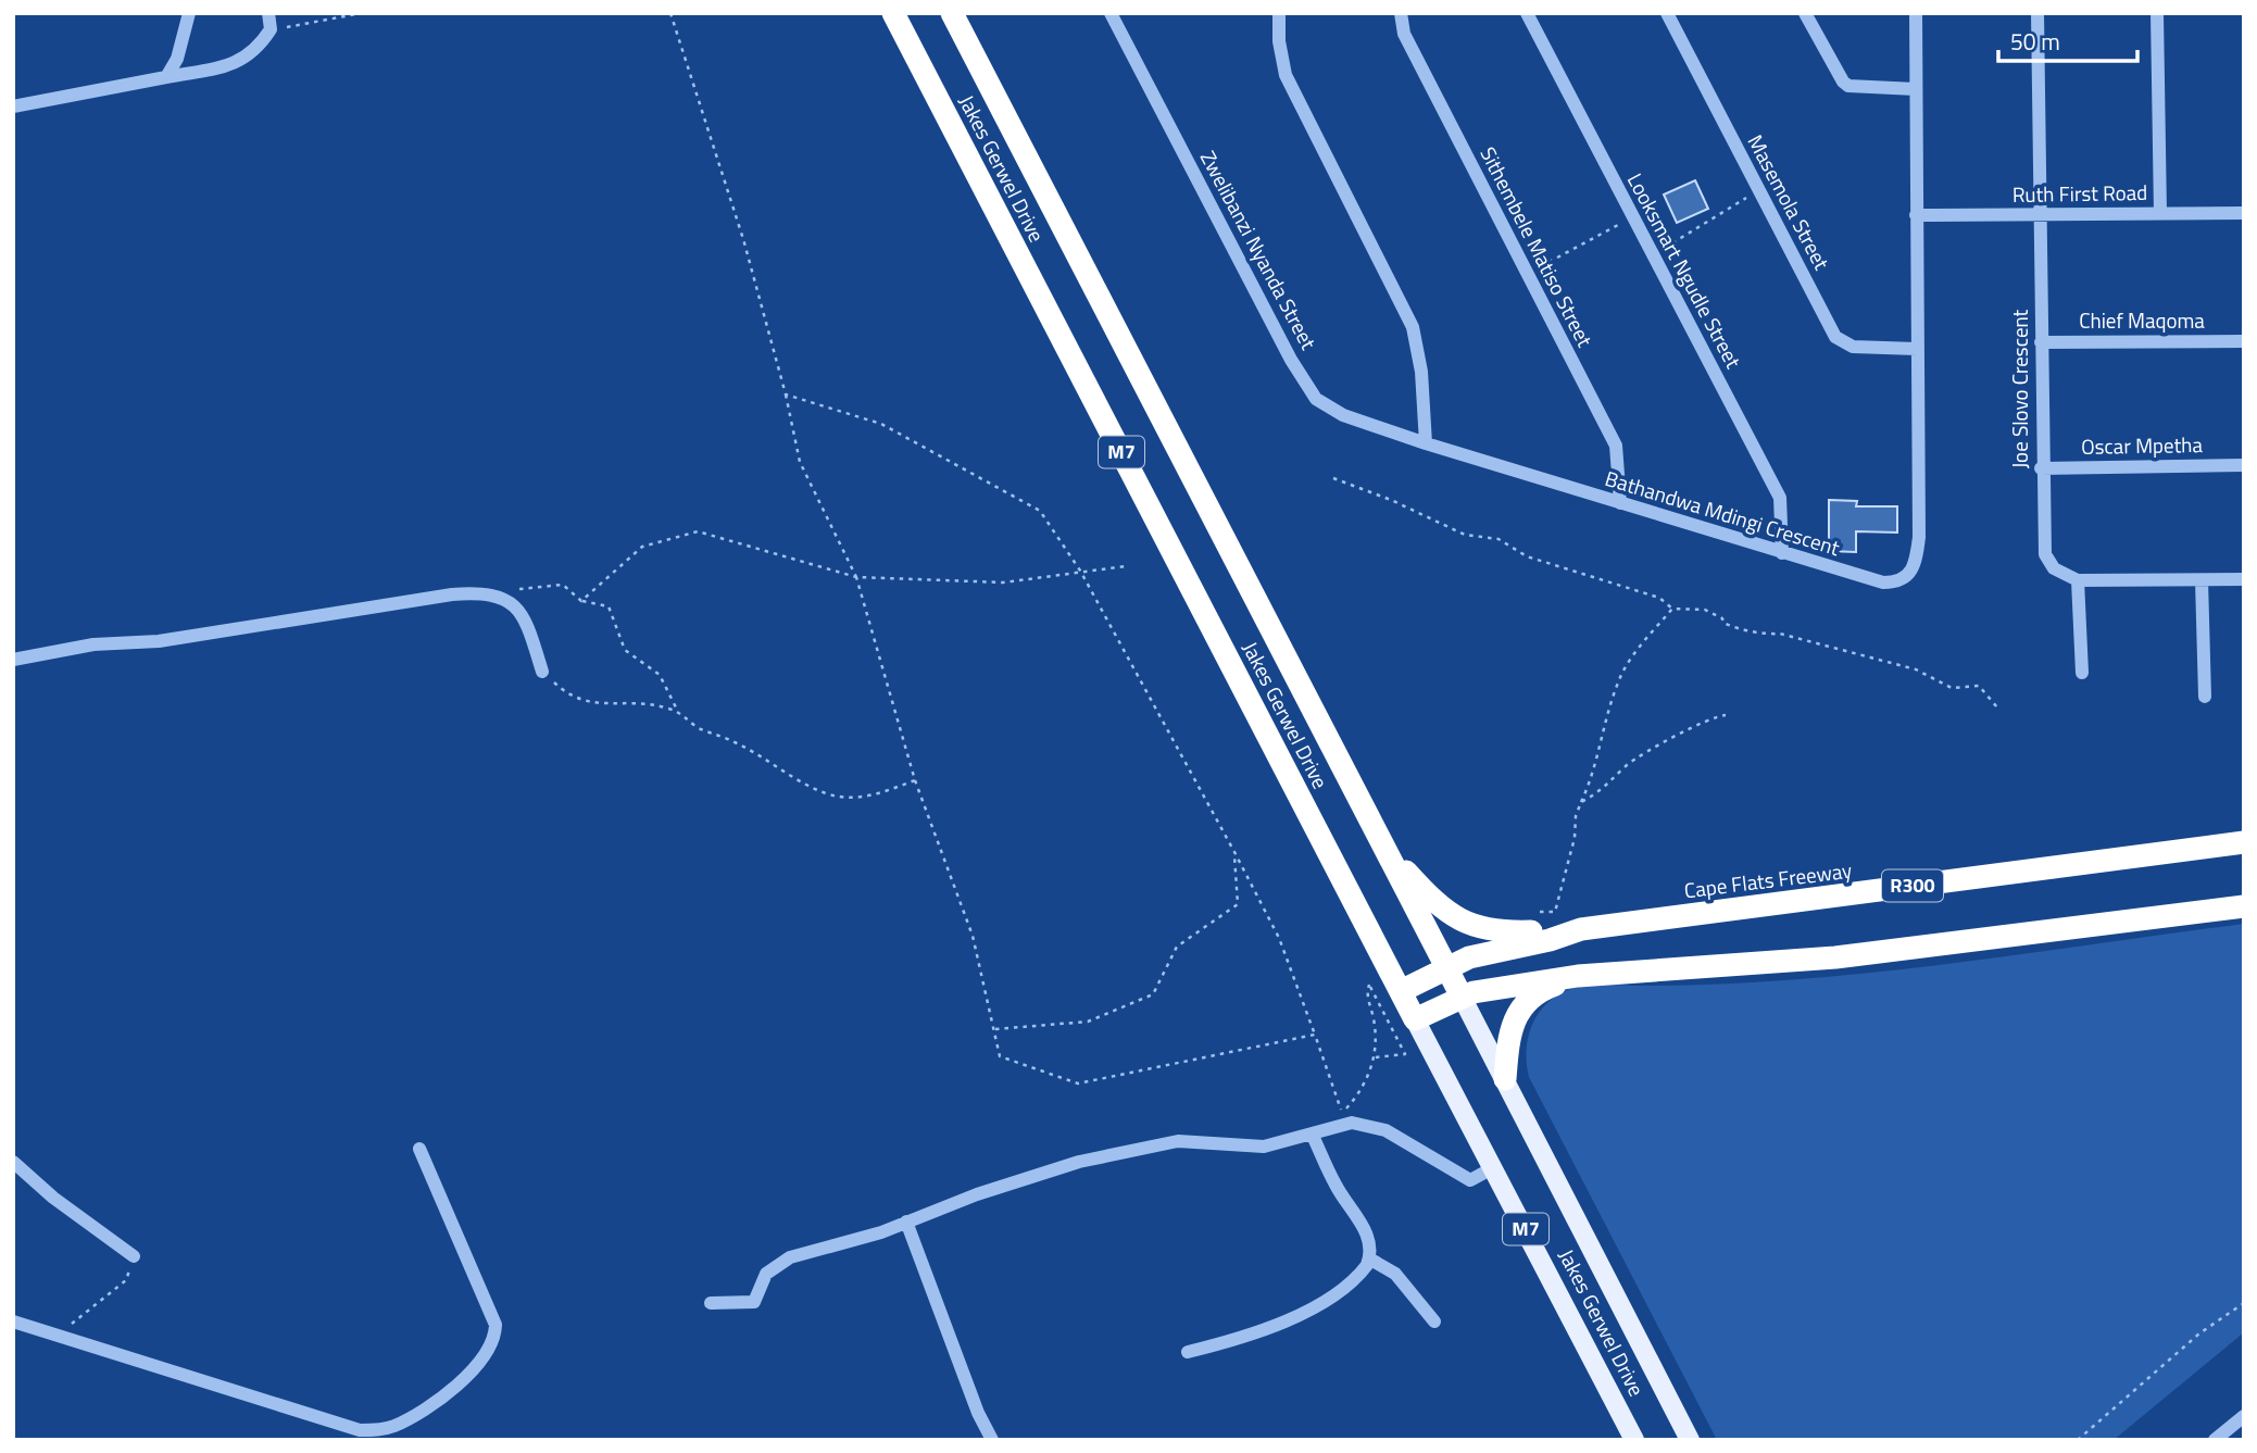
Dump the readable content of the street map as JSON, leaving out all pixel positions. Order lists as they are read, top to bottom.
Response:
{
  "streets": {
    "highway": [
      "Jakes Gerwel Drive",
      "M7",
      "Cape Flats Freeway",
      "R300"
    ],
    "street": [
      "Ruth First Road",
      "Masemola Street",
      "Sithembele Matiso Street",
      "Zwelibanzi Nyanda Street",
      "Looksmart Ngudle Street",
      "Chief Maqoma",
      "Joe Slovo Crescent",
      "Oscar Mpetha",
      "Bathandwa Mdingi Crescent"
    ]
  },
  "crossings": [
    ["Jakes Gerwel Drive", "Cape Flats Freeway"],
    ["Ruth First Road", "Joe Slovo Crescent"],
    ["Ruth First Road", "Bathandwa Mdingi Crescent"],
    ["Masemola Street", "Bathandwa Mdingi Crescent"],
    ["Sithembele Matiso Street", "Bathandwa Mdingi Crescent"],
    ["Zwelibanzi Nyanda Street", "Bathandwa Mdingi Crescent"],
    ["Looksmart Ngudle Street", "Bathandwa Mdingi Crescent"],
    ["Chief Maqoma", "Joe Slovo Crescent"],
    ["Joe Slovo Crescent", "Oscar Mpetha"]
  ],
  "scale_bar": "50 m"
}
